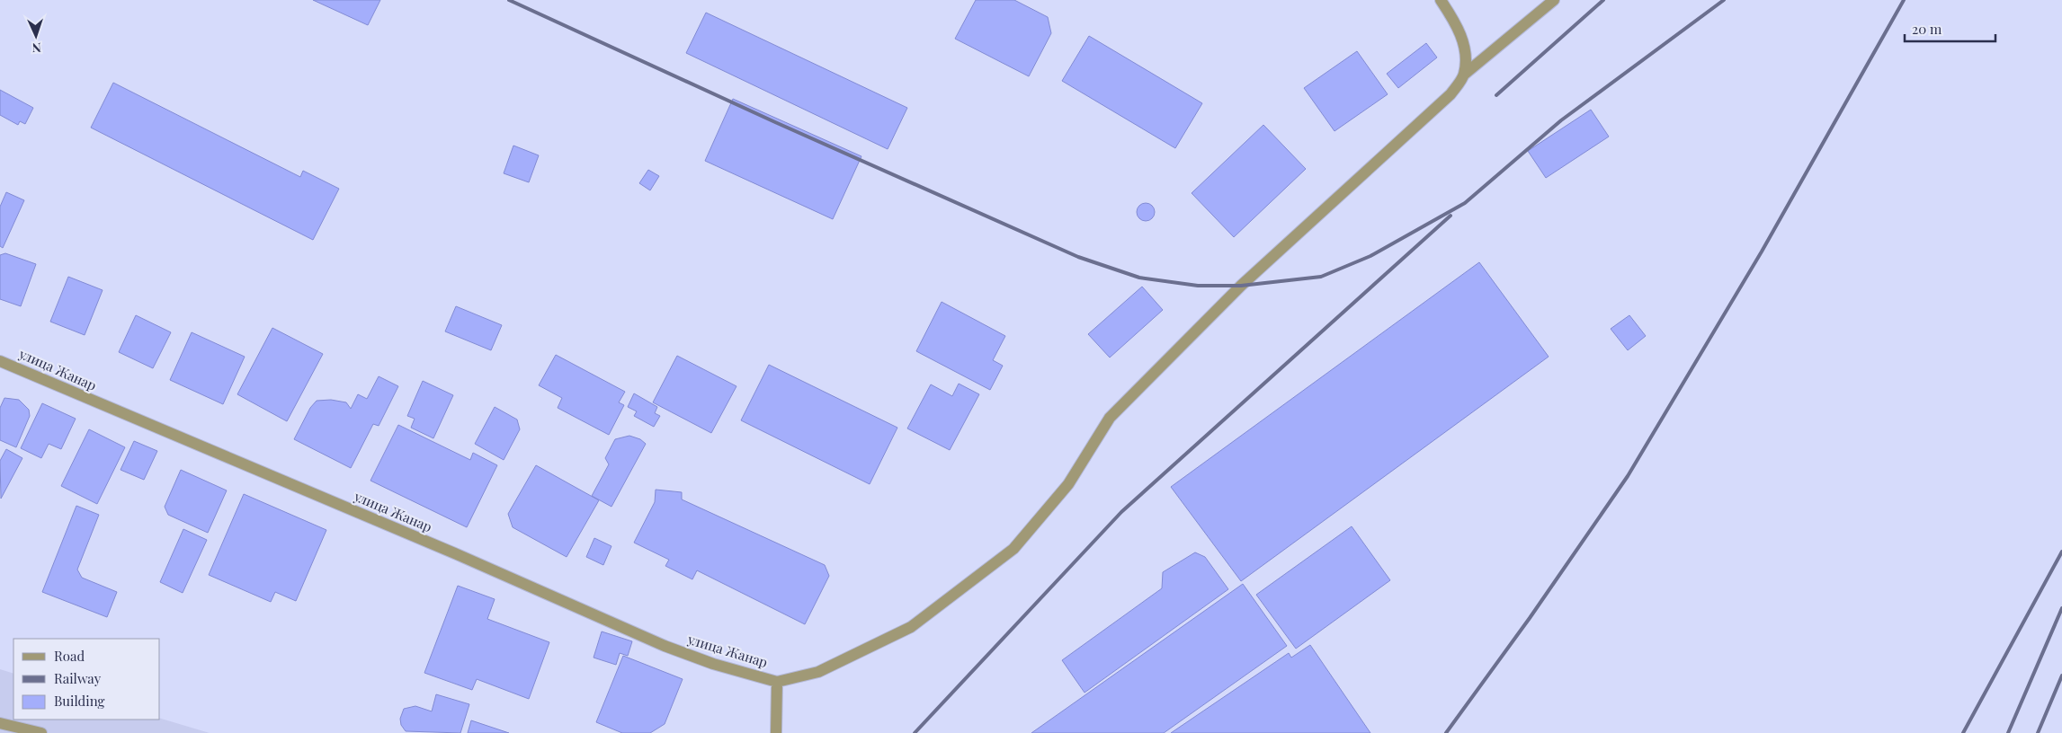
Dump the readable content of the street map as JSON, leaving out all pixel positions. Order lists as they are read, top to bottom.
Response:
{
  "streets": {
    "street": ["улица Жанар"]
  },
  "legend": ["Road", "Railway", "Building"],
  "scale_bar": "20 m",
  "north": "bottom"
}
